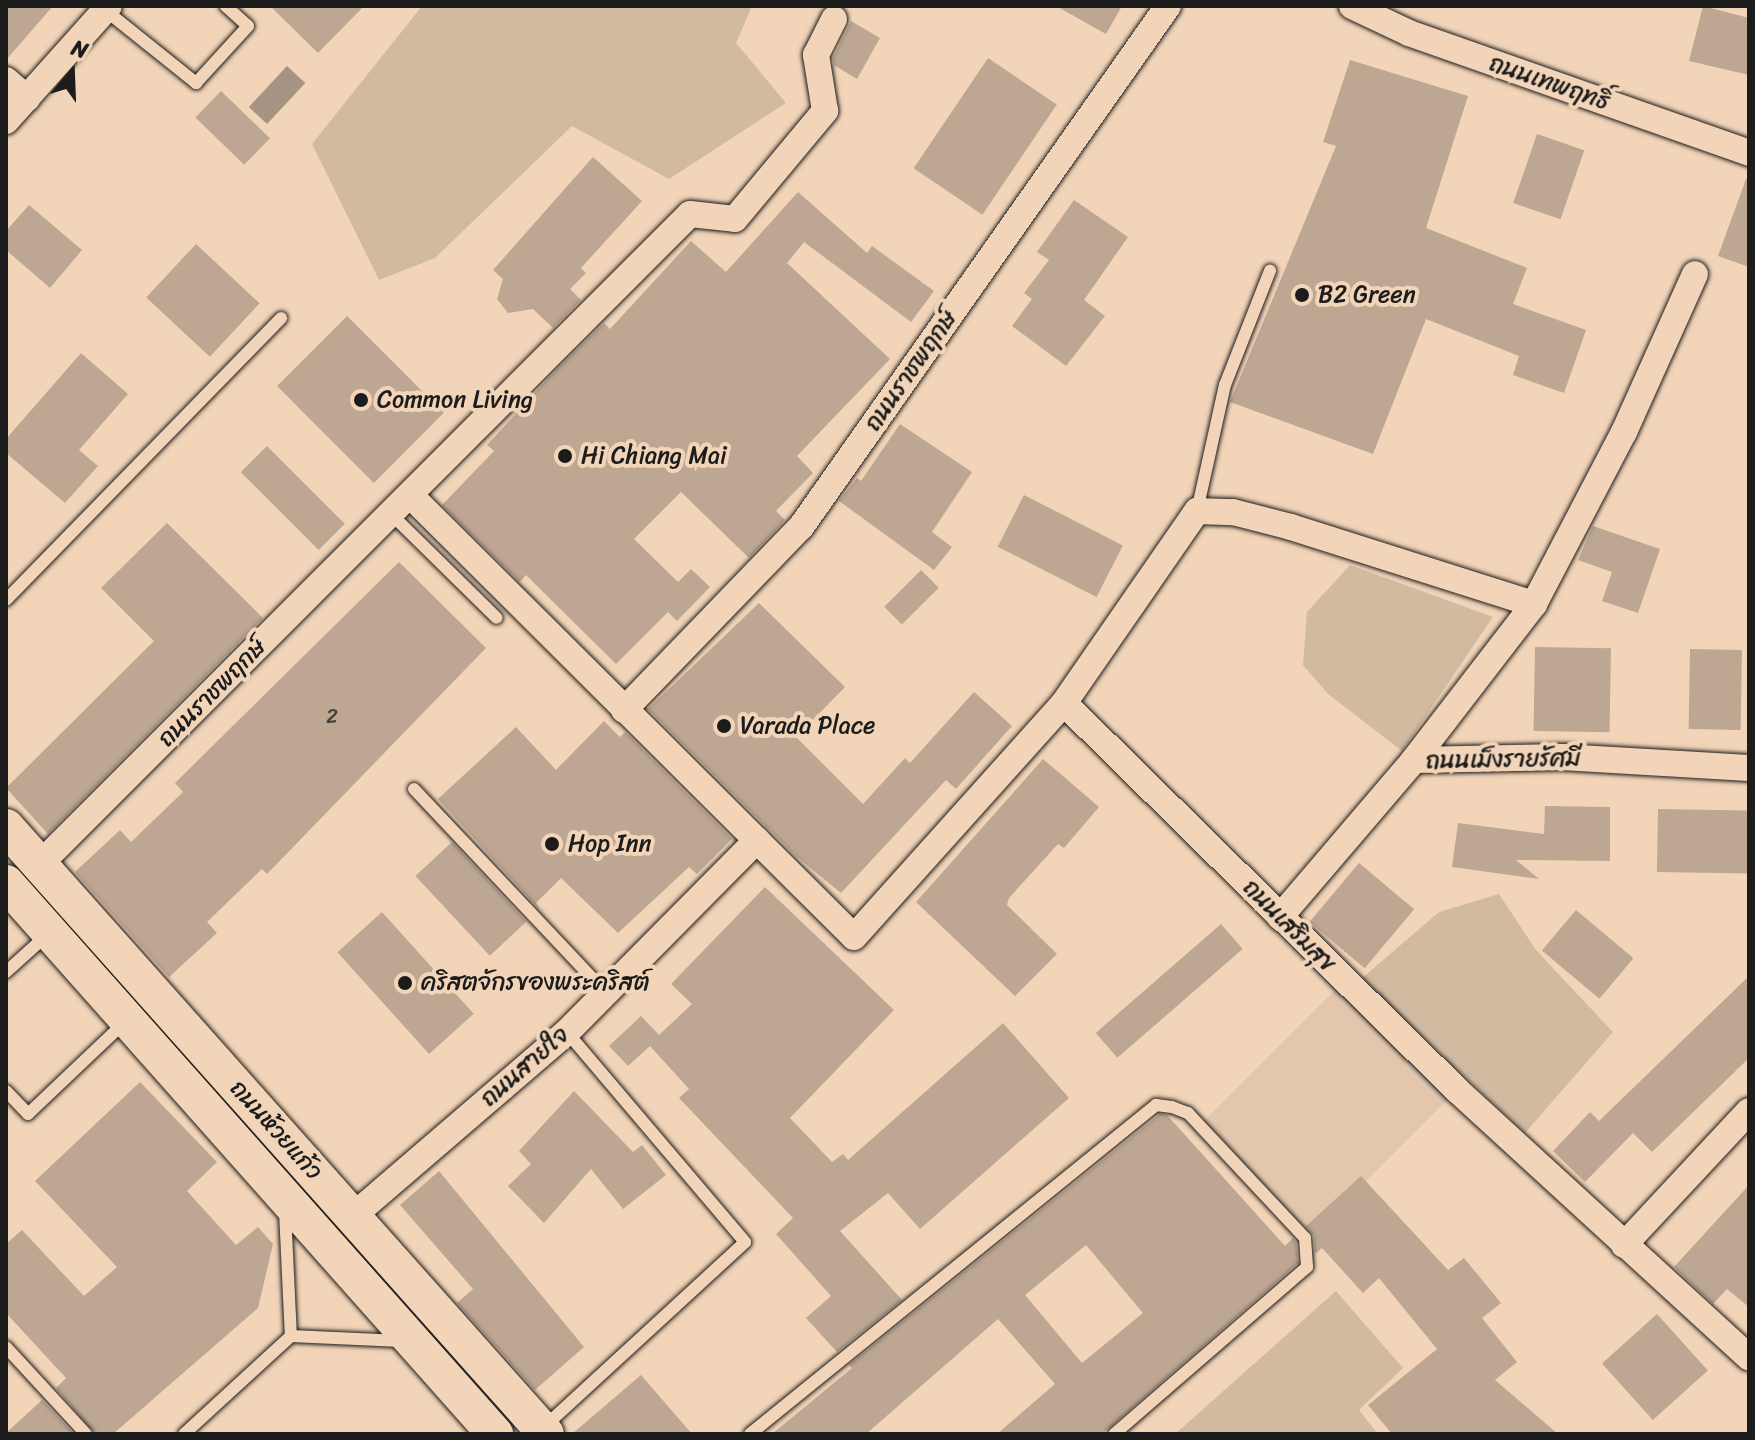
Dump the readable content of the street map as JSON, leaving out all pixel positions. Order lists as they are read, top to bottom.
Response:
{
  "streets": {
    "main road": ["ถนนราชพฤกษ์", "ถนนห้วยแก้ว"],
    "street": [
      "ถนนเทพฤทธิ์",
      "ถนนเม็งรายรัศมี",
      "ถนนเสริมสุข",
      "ถนนสายใจ"
    ]
  },
  "crossings": [
    ["ถนนราชพฤกษ์", "ถนนห้วยแก้ว"],
    ["ถนนเม็งรายรัศมี", "ถนนเสริมสุข"],
    ["ถนนสายใจ", "ถนนห้วยแก้ว"]
  ],
  "places": [
    "B2 Green",
    "Common Living",
    "Hi Chiang Mai",
    "Varada Place",
    "Hop Inn",
    "คริสตจักรของพระคริสต์"
  ],
  "house_numbers": ["2"],
  "north": "top"
}
